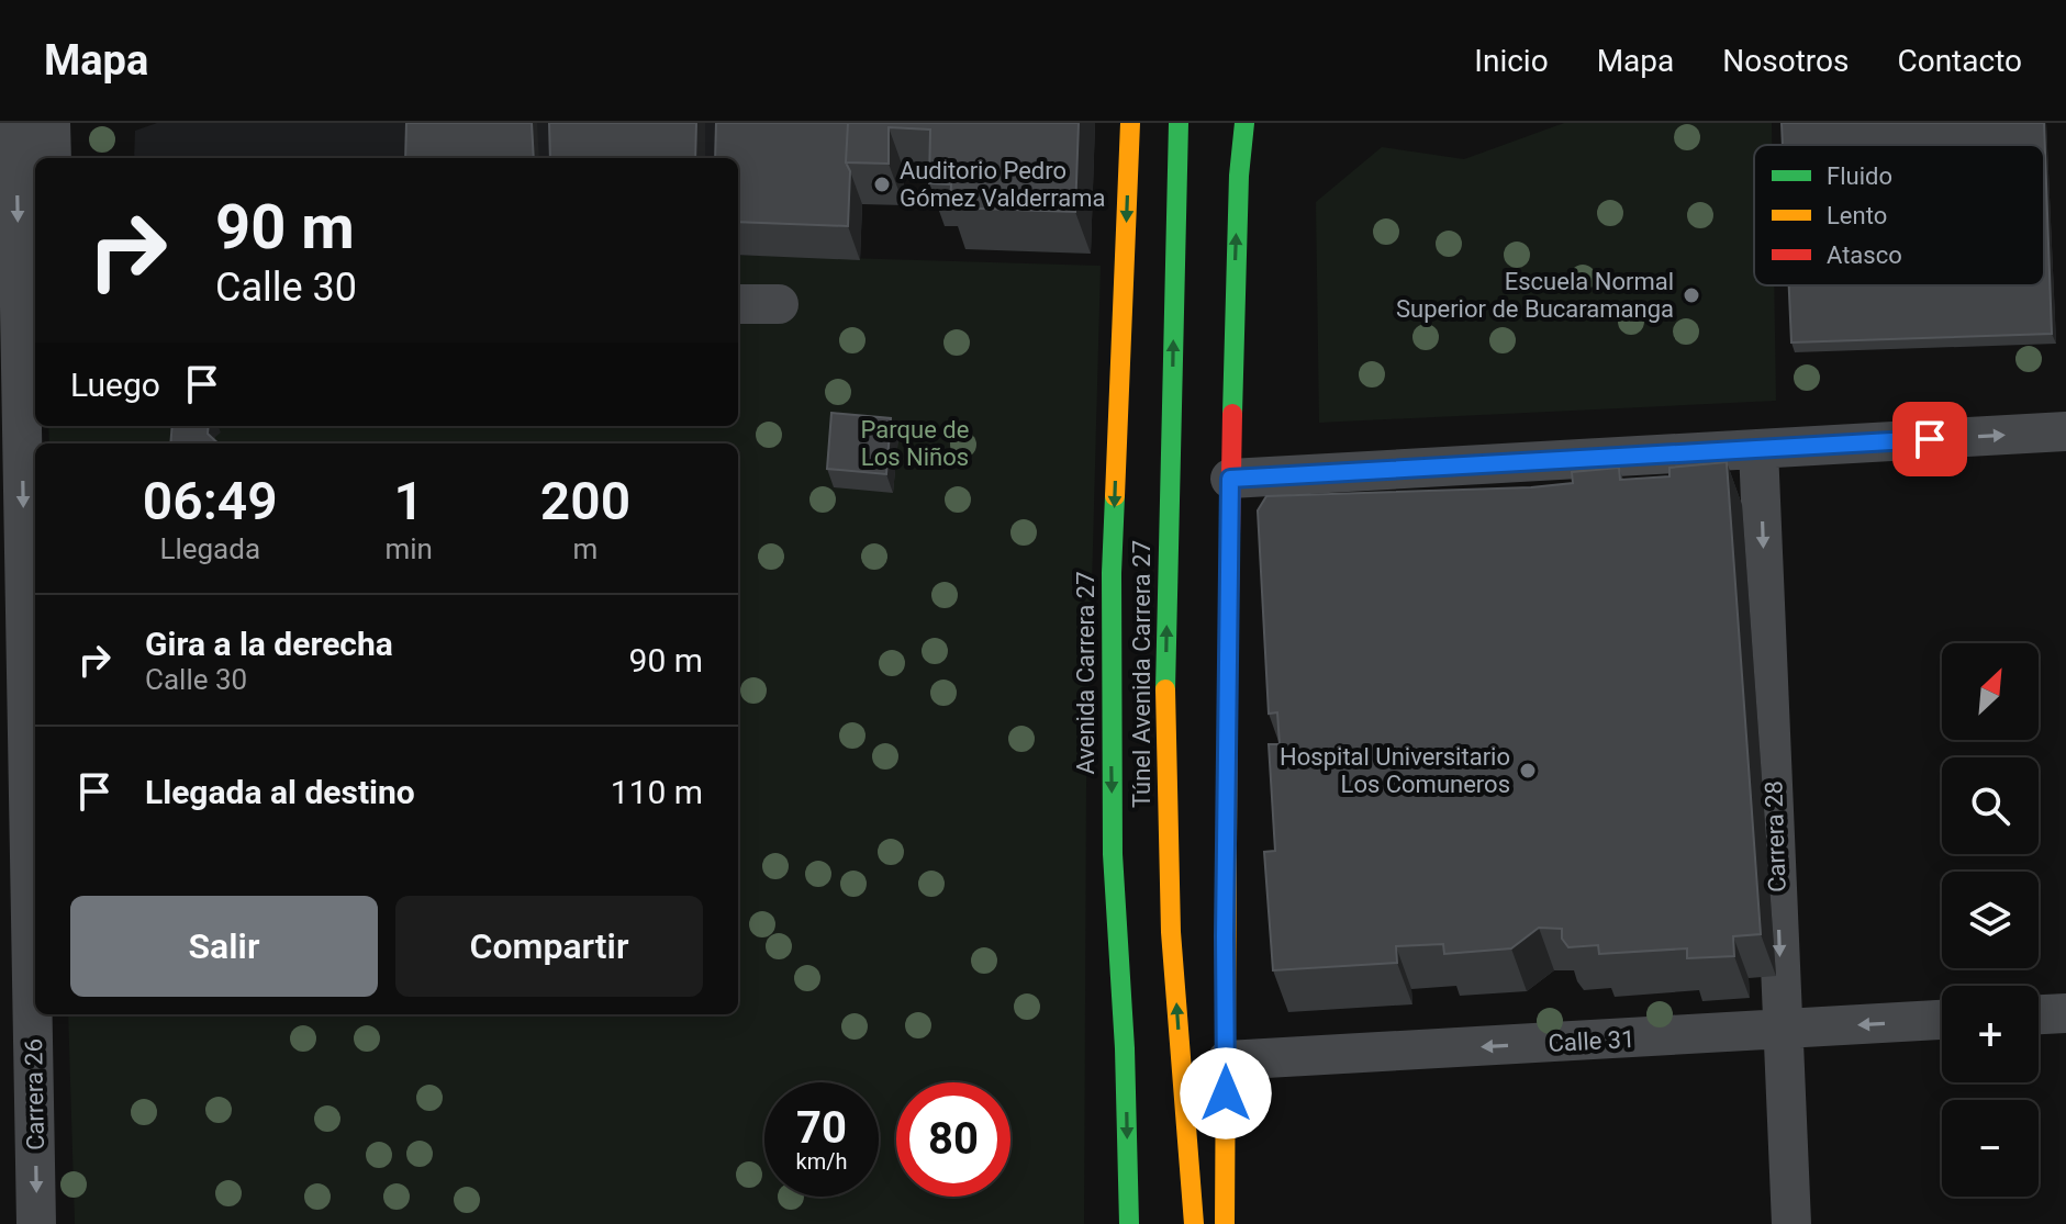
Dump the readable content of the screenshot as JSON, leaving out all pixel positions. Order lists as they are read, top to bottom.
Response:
{
  "streets": {
    "main road": ["Avenida Carrera 27", "Túnel Avenida Carrera 27"],
    "street": ["Carrera 28", "Calle 31", "Carrera 26"]
  },
  "crossings": [
    ["Carrera 28", "Calle 31"]
  ],
  "one_way": ["Carrera 28", "Calle 31", "Carrera 26"],
  "parks": ["Parque de Los Niños"],
  "places": ["Auditorio Pedro Gómez Valderrama", "Escuela Normal Superior de Bucaramanga", "Hospital Universitario Los Comuneros"],
  "legend": ["Fluido", "Lento", "Atasco"],
  "north": "top right",
  "page": {
    "header": "Mapa",
    "nav": [
      "Inicio",
      "Mapa",
      "Nosotros",
      "Contacto"
    ],
    "turn": ["90 m", "Calle 30"],
    "then": "Luego",
    "eta": [
      "06:49",
      "Llegada",
      "1",
      "min",
      "200",
      "m"
    ],
    "list": [
      {
        "name": "Gira a la derecha",
        "note": "Calle 30",
        "value": "90 m"
      },
      {
        "name": "Llegada al destino",
        "value": "110 m"
      }
    ],
    "map_buttons": ["+", "−"],
    "buttons": ["Salir", "Compartir"],
    "speed": "70 km/h",
    "limit": "80"
  }
}
